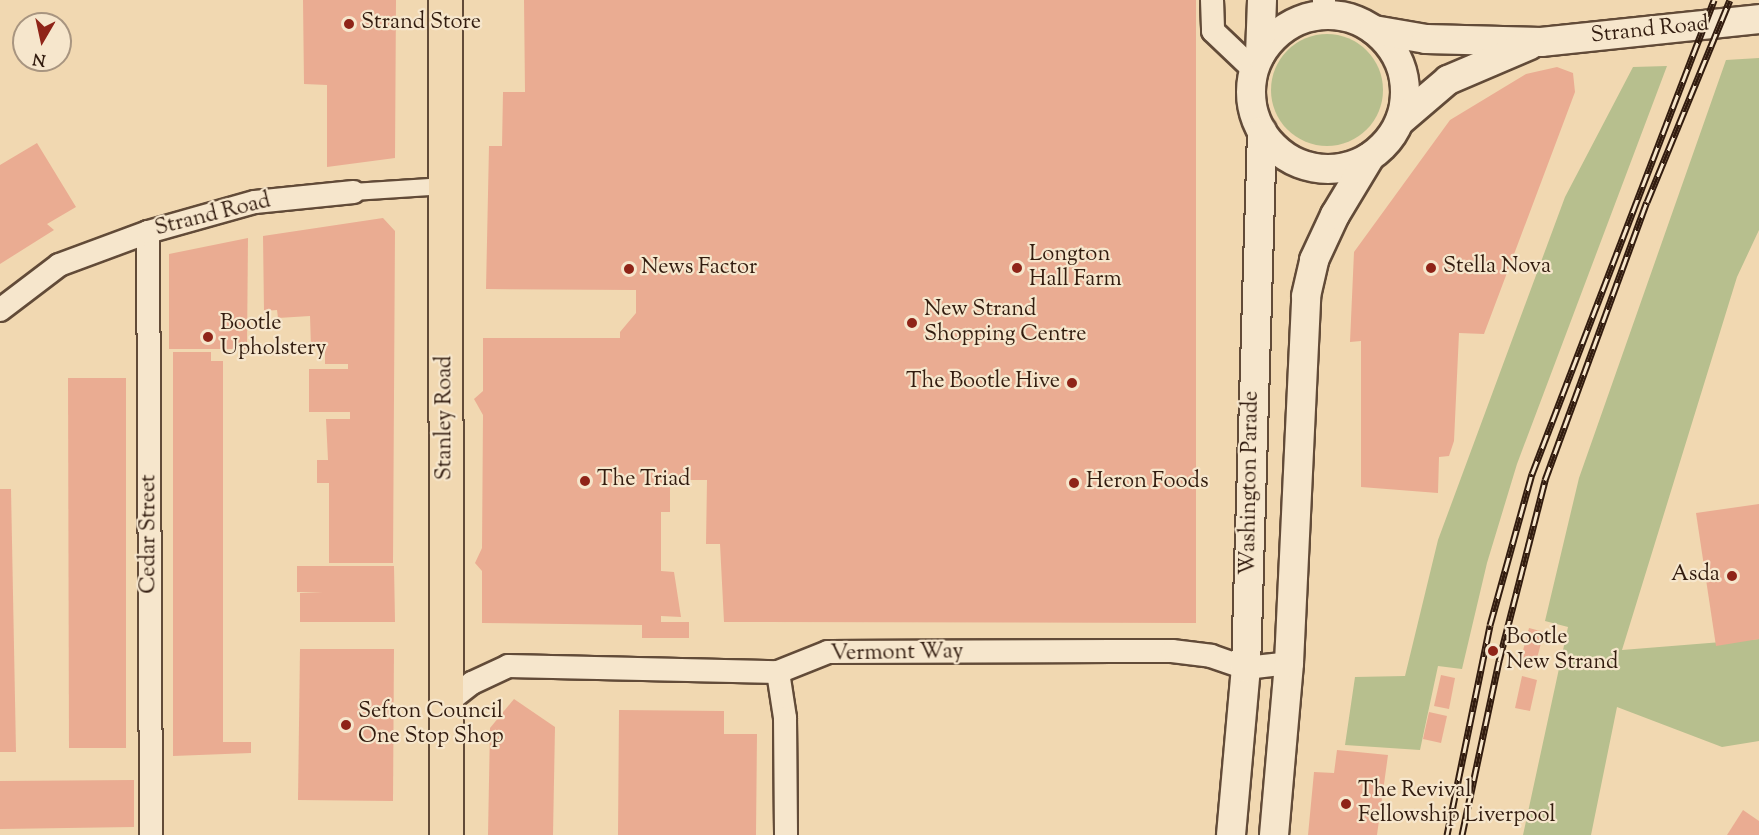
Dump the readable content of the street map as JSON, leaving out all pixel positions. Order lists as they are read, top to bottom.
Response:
{
  "streets": {
    "main road": ["Stanley Road"],
    "street": [
      "Strand Road",
      "Washington Parade",
      "Cedar Street",
      "Vermont Way"
    ]
  },
  "crossings": [
    ["Strand Road", "Stanley Road"],
    ["Strand Road", "Washington Parade"],
    ["Strand Road", "Cedar Street"],
    ["Stanley Road", "Vermont Way"],
    ["Washington Parade", "Vermont Way"]
  ],
  "places": [
    "Strand Store",
    "Longton Hall Farm",
    "Stella Nova",
    "News Factor",
    "New Strand Shopping Centre",
    "Bootle Upholstery",
    "The Bootle Hive",
    "The Triad",
    "Heron Foods",
    "Asda",
    "Bootle New Strand",
    "Sefton Council One Stop Shop",
    "The Revival Fellowship Liverpool"
  ],
  "north": "bottom"
}
